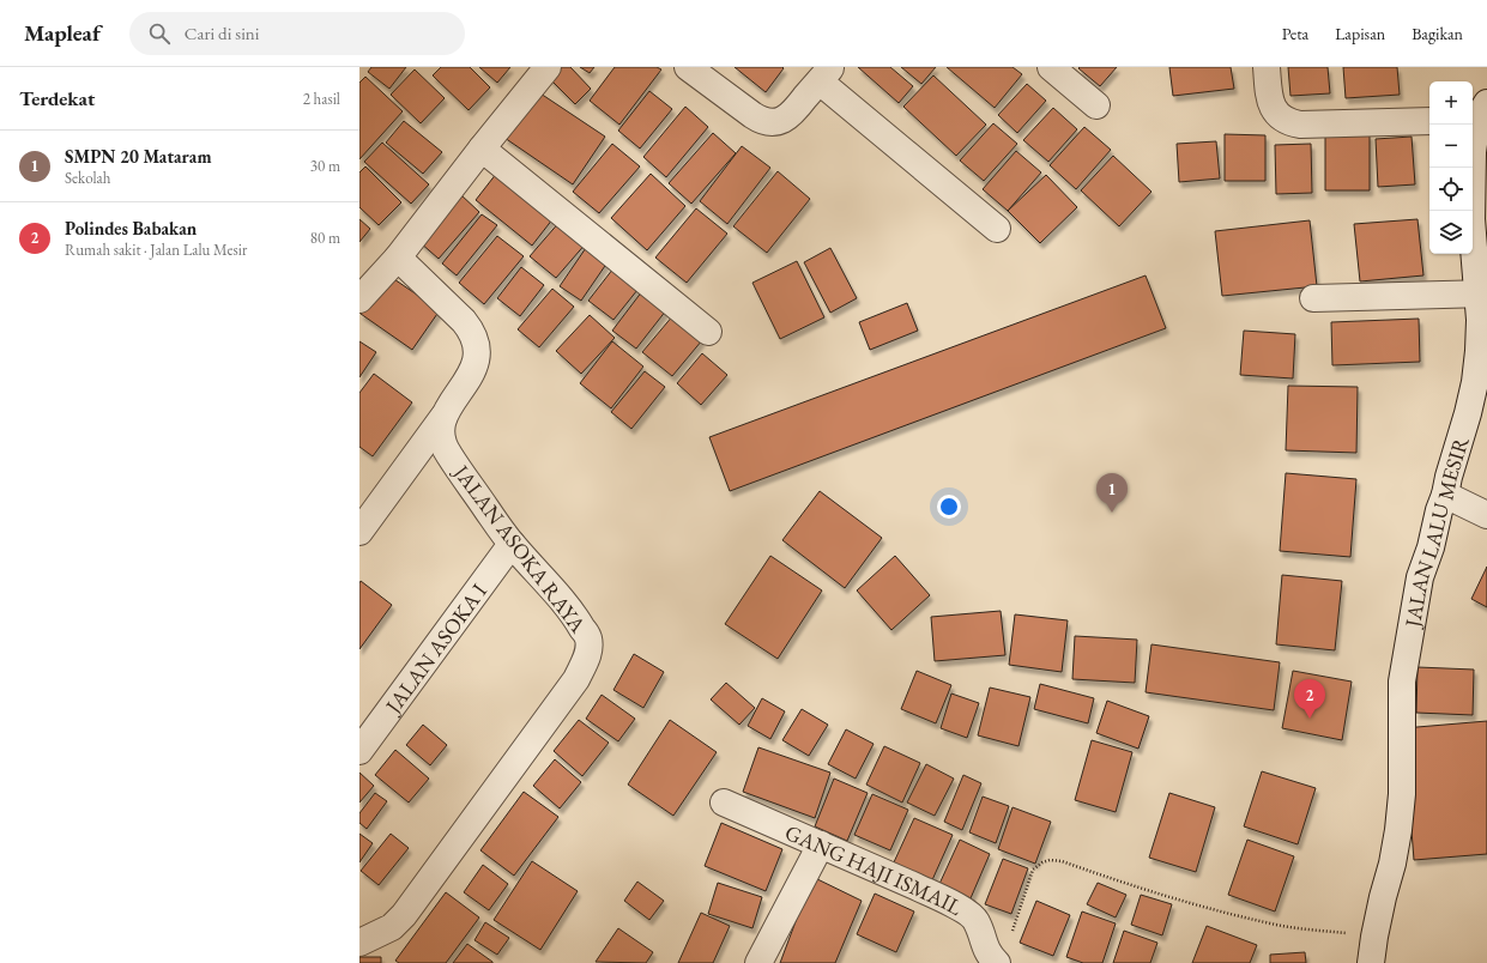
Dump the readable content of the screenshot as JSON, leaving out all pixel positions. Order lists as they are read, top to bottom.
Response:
{
  "streets": {
    "street": [
      "JALAN LALU MESIR",
      "JALAN ASOKA RAYA",
      "JALAN ASOKA I",
      "GANG HAJI ISMAIL"
    ]
  },
  "crossings": [
    ["JALAN ASOKA RAYA", "JALAN ASOKA I"]
  ],
  "page": {
    "header": "Mapleaf",
    "search": "Cari di sini",
    "nav": ["Peta", "Lapisan", "Bagikan"],
    "heading": ["Terdekat", "2 hasil"],
    "map_buttons": ["+", "−"],
    "list": [
      {
        "mark": "1",
        "name": "SMPN 20 Mataram",
        "note": "Sekolah",
        "value": "30 m"
      },
      {
        "mark": "2",
        "name": "Polindes Babakan",
        "note": "Rumah sakit · Jalan Lalu Mesir",
        "value": "80 m"
      }
    ],
    "pins": ["1", "2"]
  }
}
